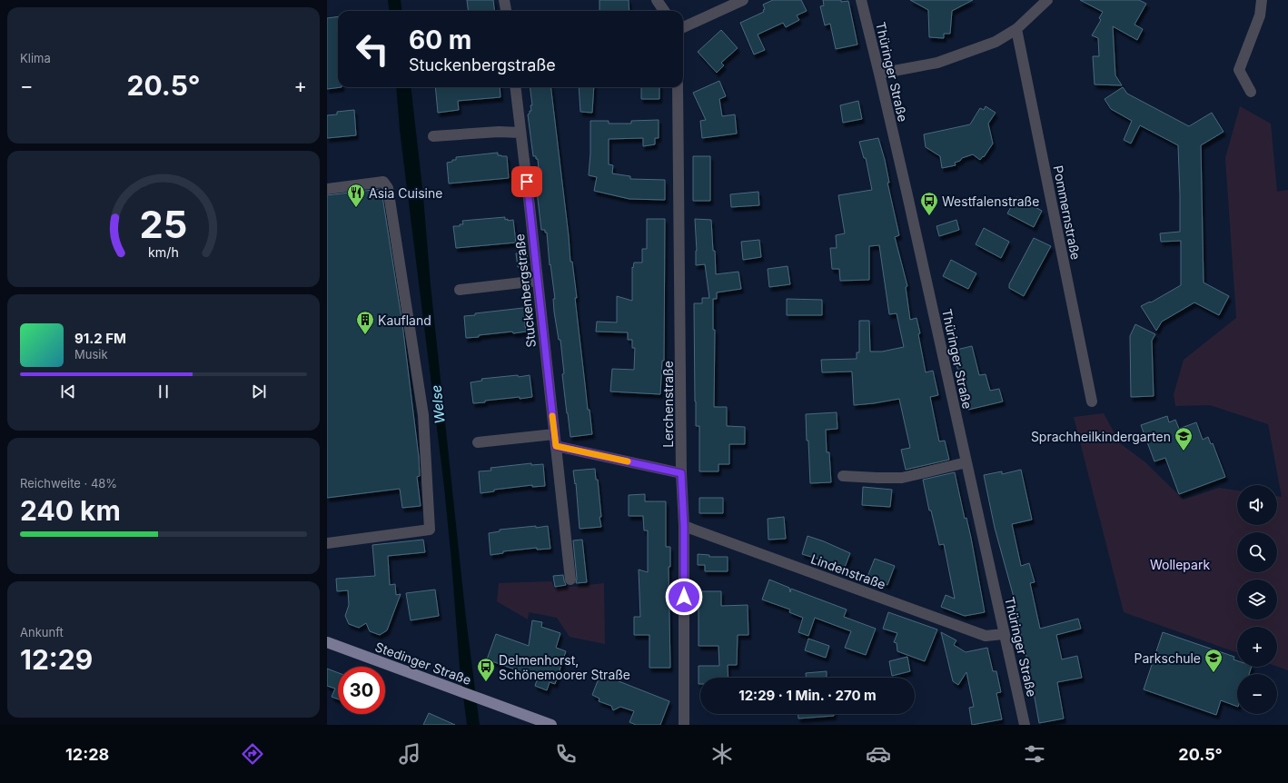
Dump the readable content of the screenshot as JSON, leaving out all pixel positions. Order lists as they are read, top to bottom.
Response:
{
  "streets": {
    "main road": ["Stedinger Straße"],
    "street": [
      "Thüringer Straße",
      "Pommernstraße",
      "Stuckenbergstraße",
      "Lerchenstraße",
      "Lindenstraße"
    ]
  },
  "crossings": [
    ["Thüringer Straße", "Lindenstraße"],
    ["Lerchenstraße", "Lindenstraße"]
  ],
  "water": ["Welse"],
  "parks": ["Wollepark"],
  "places": {
    "restaurant": ["Asia Cuisine"],
    "bus stop": ["Westfalenstraße", "Delmenhorst, Schönemoorer Straße"],
    "building": ["Kaufland"],
    "school or university": ["Sprachheilkindergarten", "Parkschule"]
  },
  "page": {
    "tile": [
      "Klima",
      ["Reichweite · 48%", "240 km"],
      ["Ankunft", "12:29"]
    ],
    "turn": ["60 m", "Stuckenbergstraße"],
    "heat": ["−", "20.5°", "+"],
    "song": ["91.2 FM", "Musik"],
    "map_buttons": ["+", "−"],
    "limit": "30",
    "trip": "12:29 · 1 Min. · 270 m",
    "tabs": ["12:28", "20.5°"],
    "gauge": ["25", "km/h"]
  }
}
